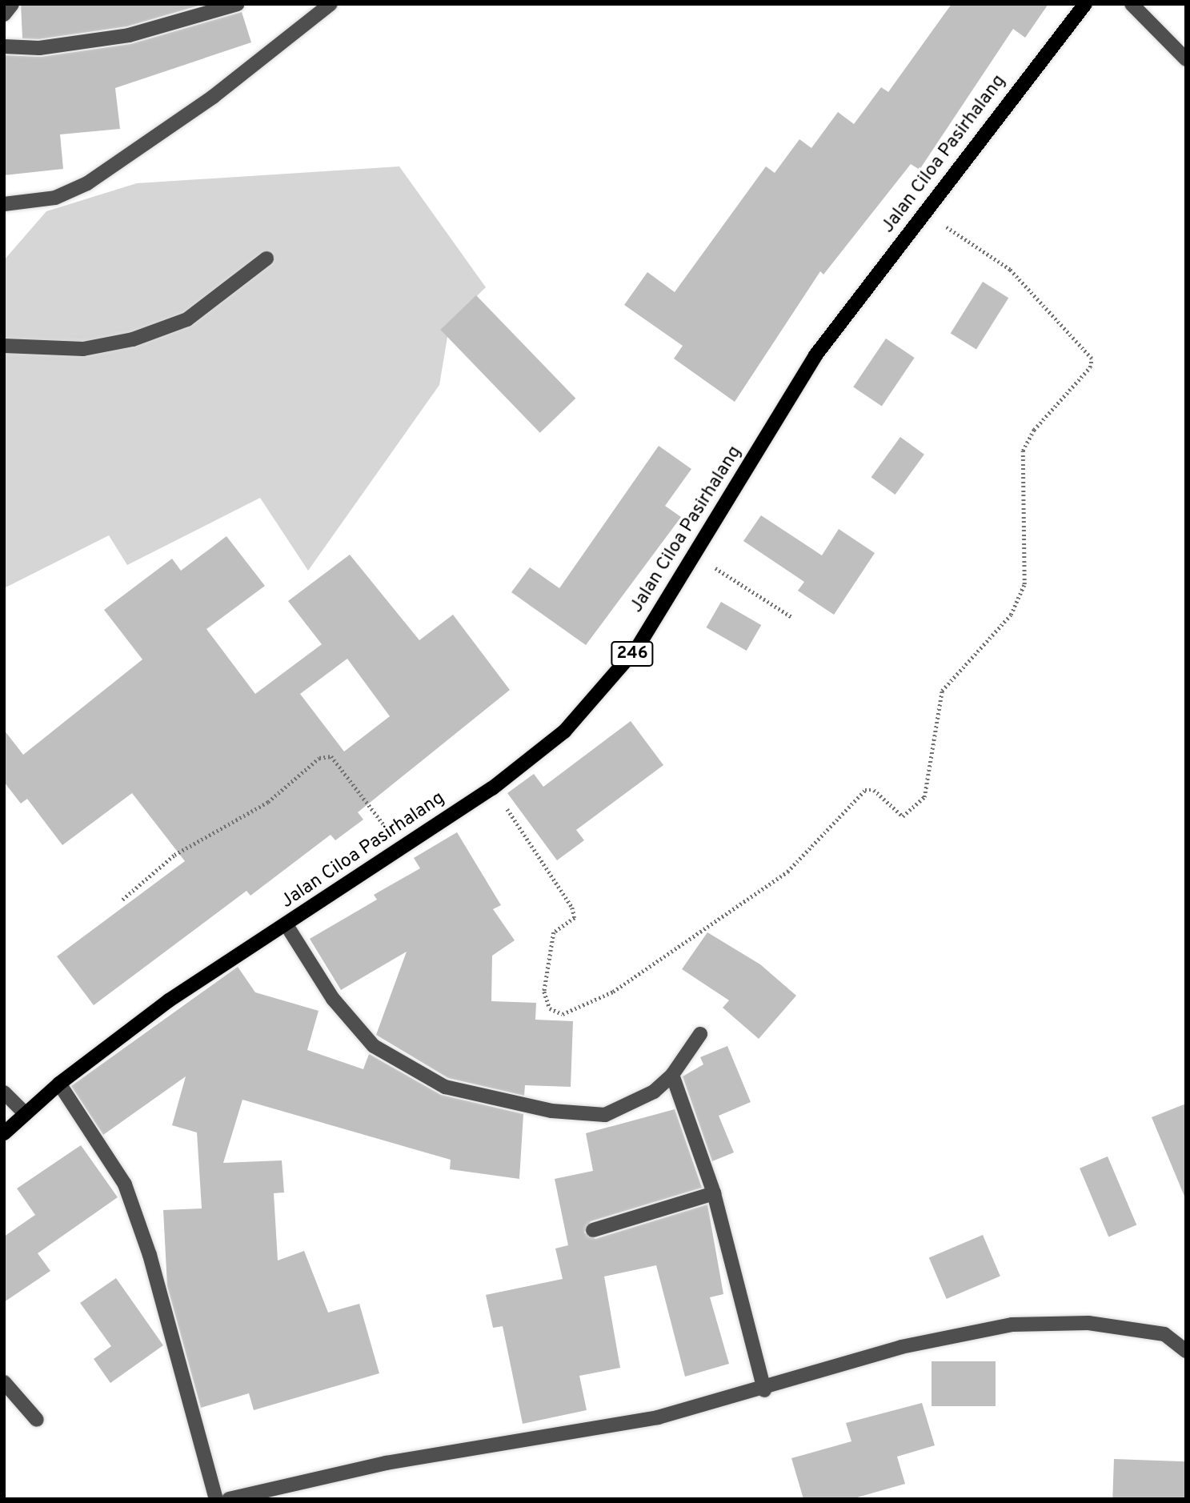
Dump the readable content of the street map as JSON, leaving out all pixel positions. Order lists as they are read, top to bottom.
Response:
{
  "streets": {
    "main road": ["Jalan Ciloa Pasirhalang", "246"]
  }
}
